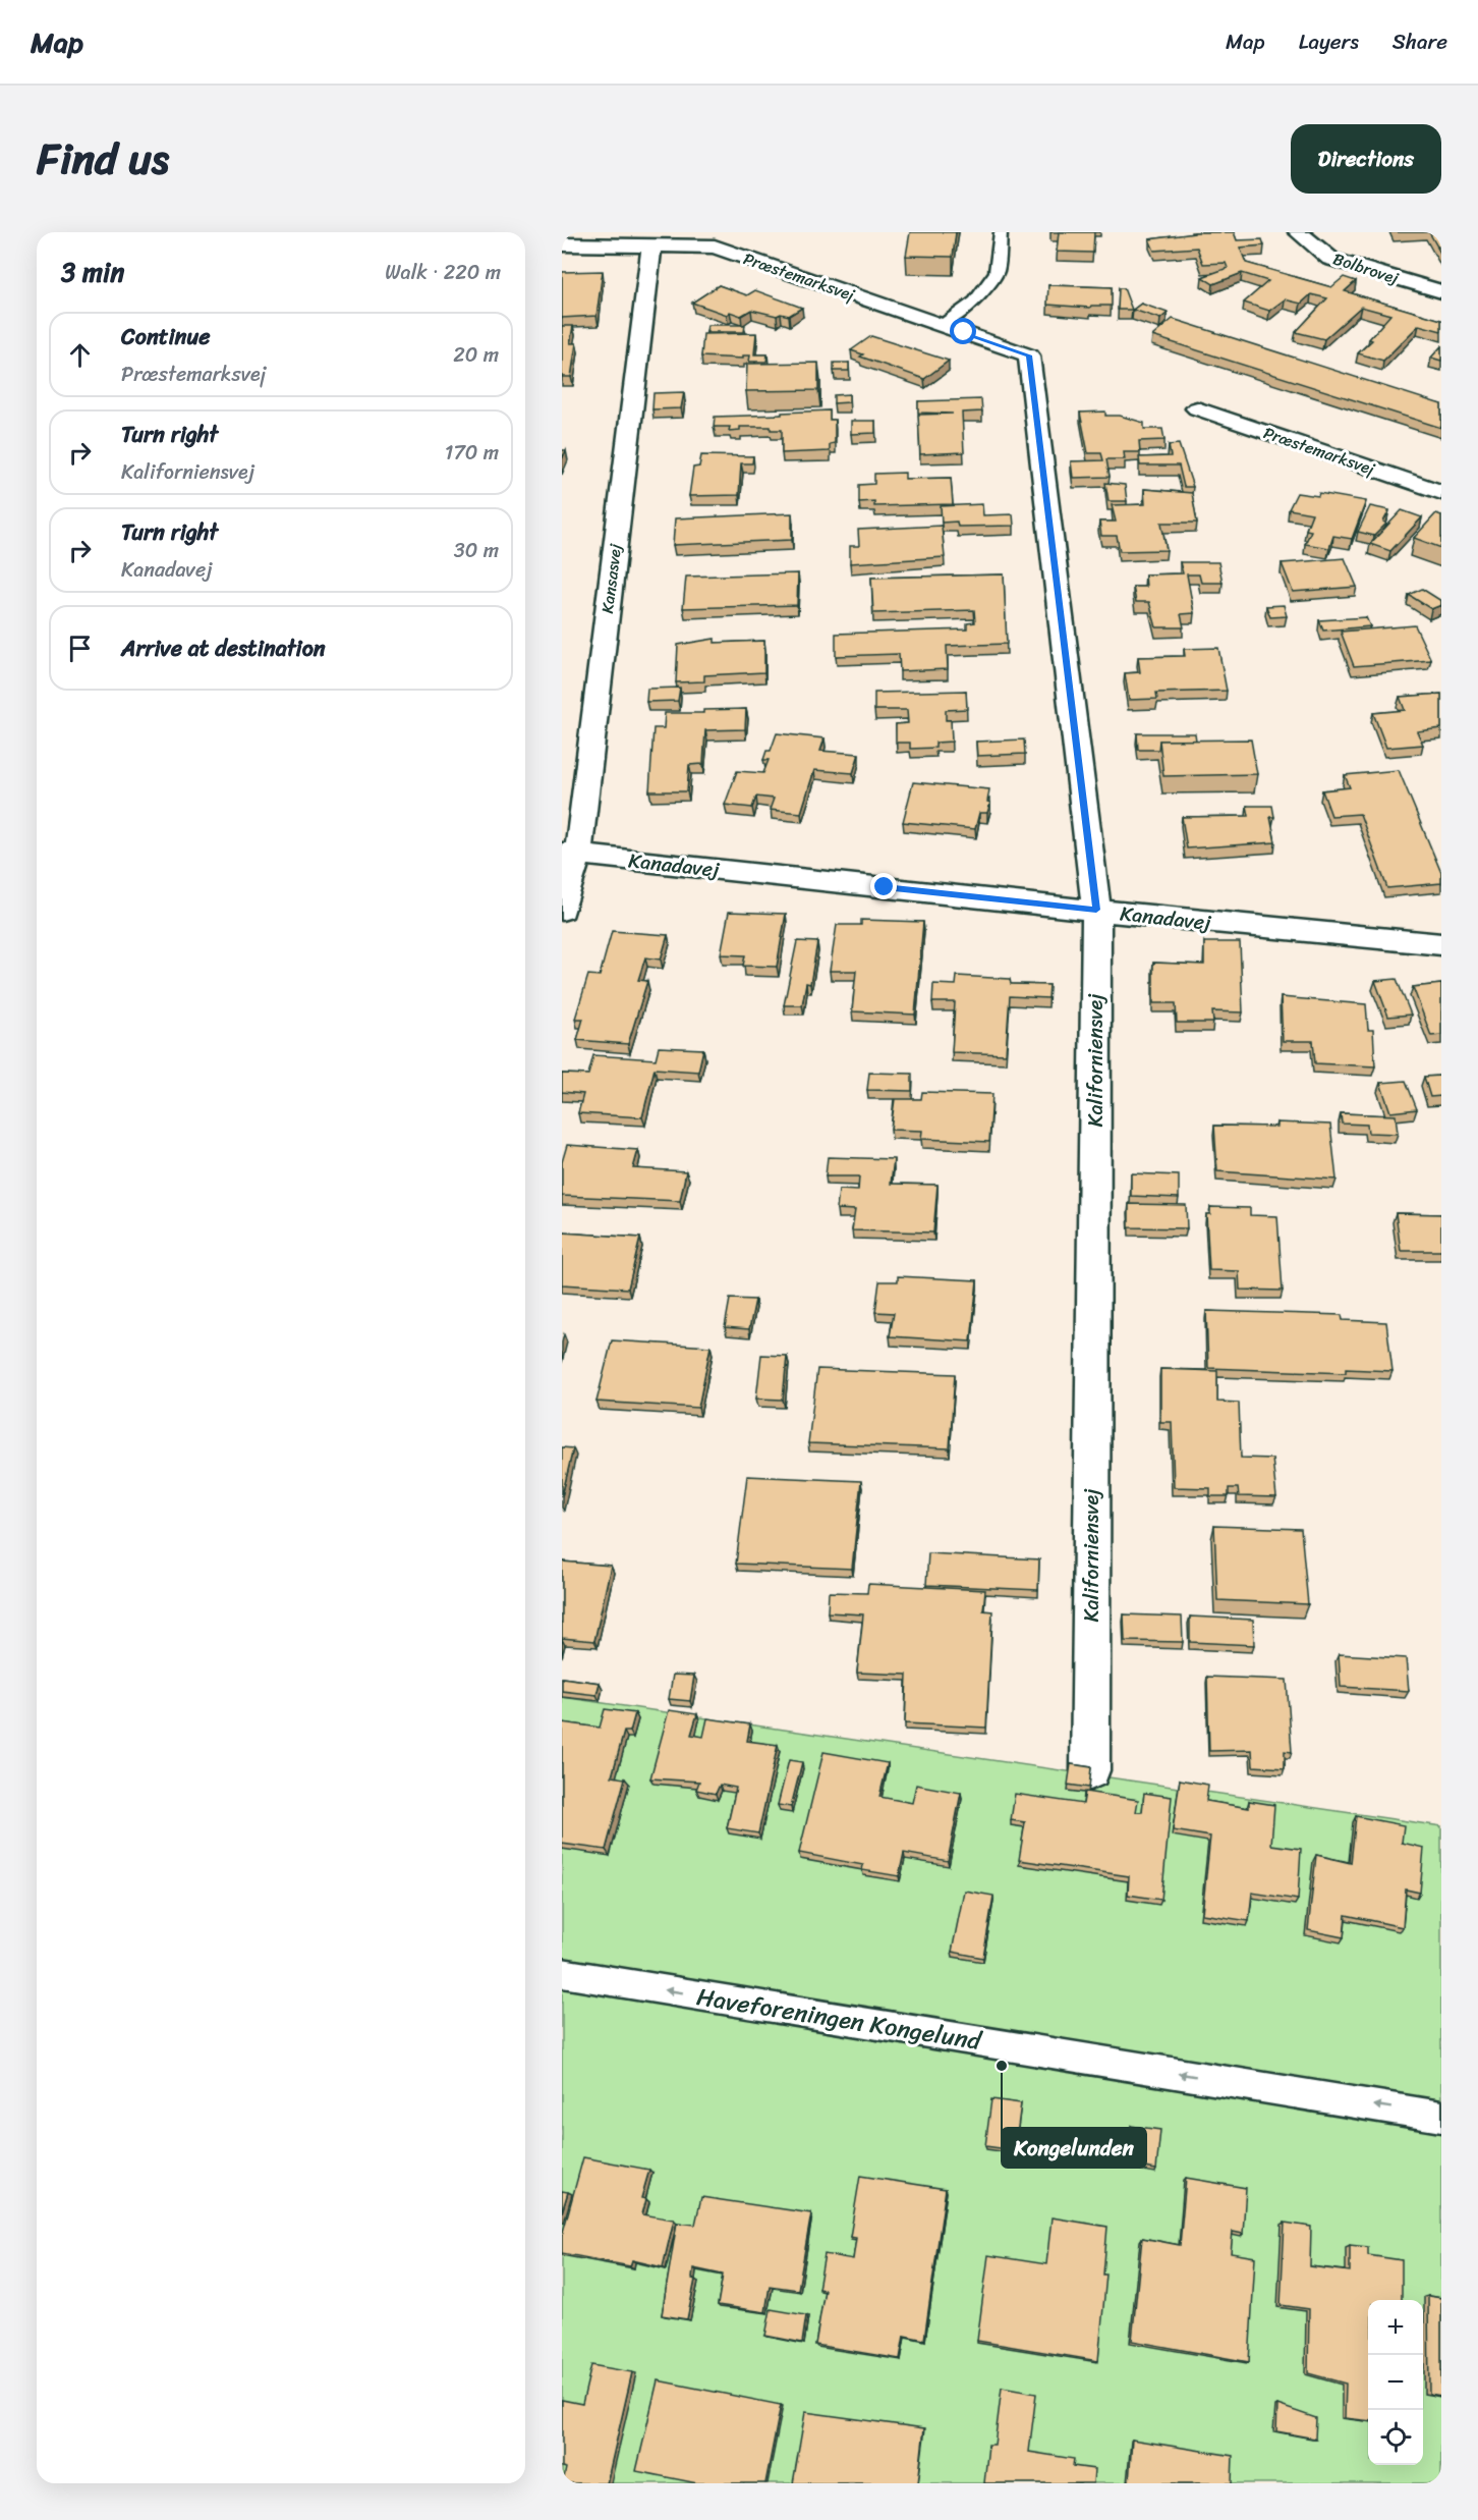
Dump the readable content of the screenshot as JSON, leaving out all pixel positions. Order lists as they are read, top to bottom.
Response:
{
  "streets": {
    "street": [
      "Bolbrovej",
      "Præstemarksvej",
      "Kansasvej",
      "Kanadavej",
      "Kaliforniensvej"
    ],
    "lane": ["Haveforeningen Kongelund"]
  },
  "crossings": [
    ["Præstemarksvej", "Kansasvej"],
    ["Præstemarksvej", "Kaliforniensvej"],
    ["Kansasvej", "Kanadavej"],
    ["Kanadavej", "Kaliforniensvej"]
  ],
  "one_way": ["Haveforeningen Kongelund"],
  "places": ["Kongelunden"],
  "page": {
    "header": "Map",
    "nav": ["Map", "Layers", "Share"],
    "title": "Find us",
    "buttons": "Directions",
    "heading": ["3 min", "Walk · 220 m"],
    "list": [
      ["Continue", "Præstemarksvej", "20 m"],
      ["Turn right", "Kaliforniensvej", "170 m"],
      ["Turn right", "Kanadavej", "30 m"],
      "Arrive at destination"
    ],
    "map_buttons": ["+", "−"]
  }
}
